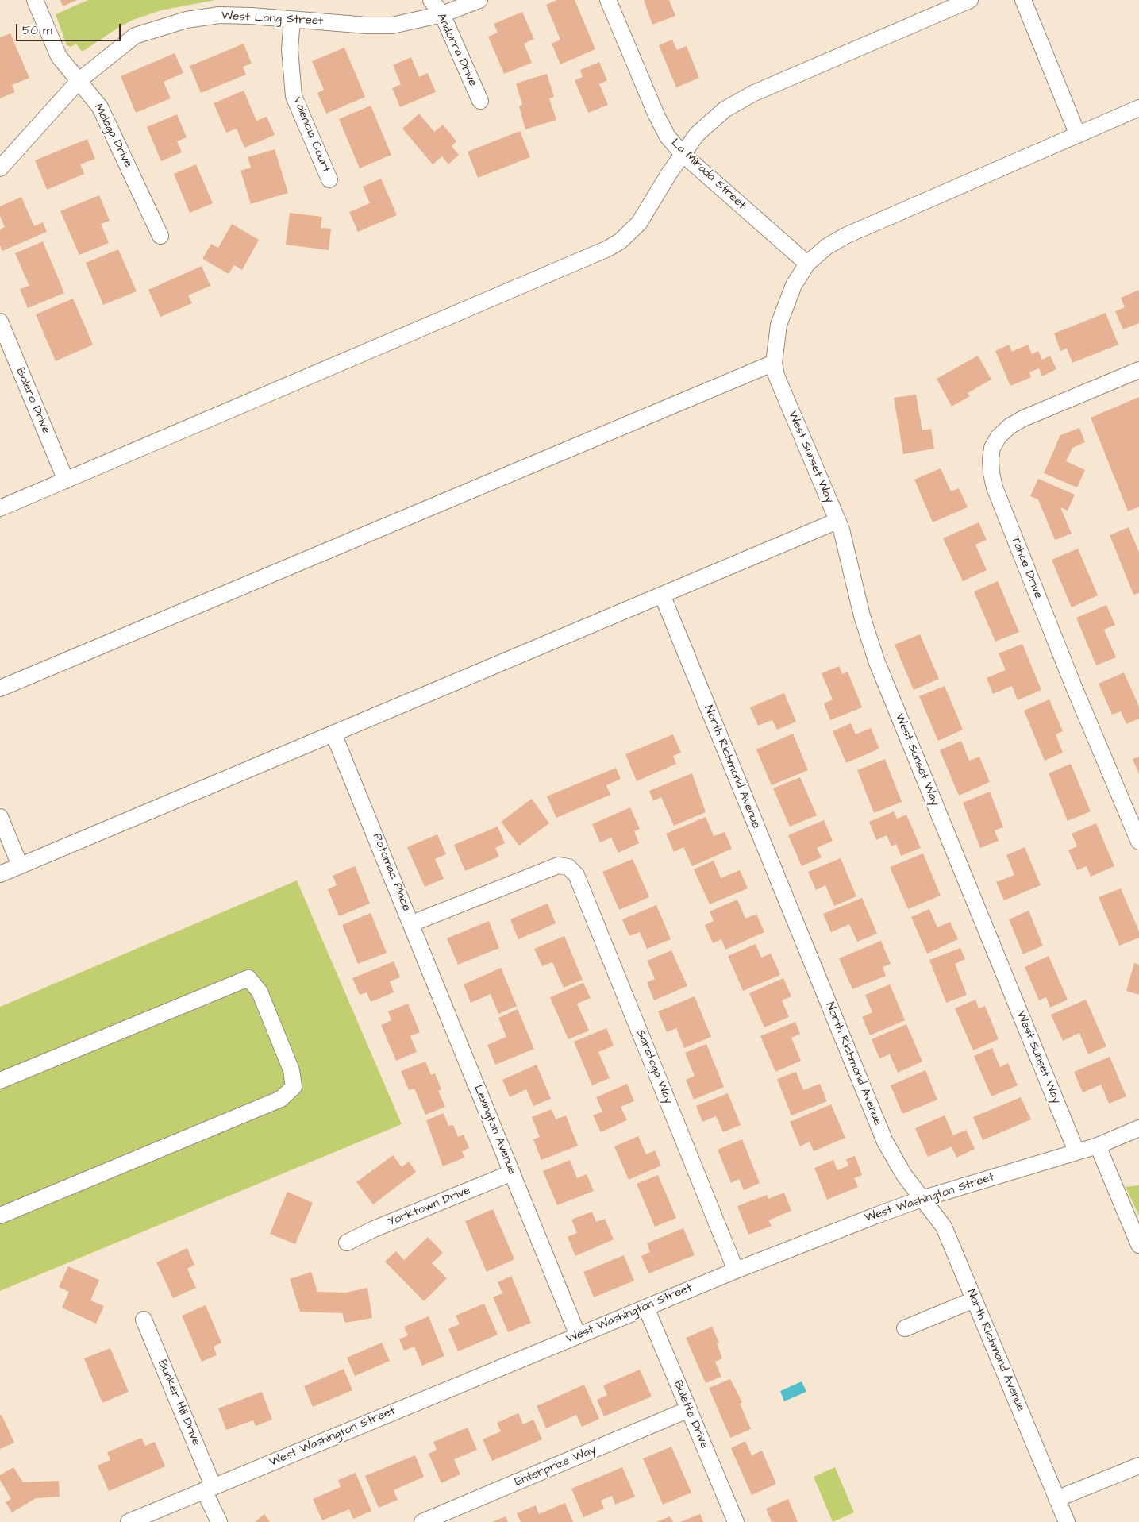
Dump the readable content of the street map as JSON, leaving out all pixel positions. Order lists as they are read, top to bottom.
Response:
{
  "streets": {
    "street": [
      "West Long Street",
      "Andorra Drive",
      "Valencia Court",
      "Malaga Drive",
      "La Mirada Street",
      "Bolero Drive",
      "West Sunset Way",
      "Tahoe Drive",
      "North Richmond Avenue",
      "Potomac Place",
      "Saratoga Way",
      "Lexington Avenue",
      "West Washington Street",
      "Yorktown Drive",
      "Bunker Hill Drive",
      "Bulette Drive",
      "Enterprize Way"
    ]
  },
  "crossings": [
    ["West Long Street", "Andorra Drive"],
    ["West Long Street", "Valencia Court"],
    ["West Long Street", "Malaga Drive"],
    ["West Sunset Way", "West Washington Street"],
    ["North Richmond Avenue", "West Washington Street"],
    ["Potomac Place", "Saratoga Way"],
    ["Potomac Place", "Lexington Avenue"],
    ["Saratoga Way", "West Washington Street"],
    ["Lexington Avenue", "West Washington Street"],
    ["Lexington Avenue", "Yorktown Drive"],
    ["West Washington Street", "Bunker Hill Drive"],
    ["West Washington Street", "Bulette Drive"],
    ["Bulette Drive", "Enterprize Way"]
  ],
  "scale_bar": "50 m"
}
